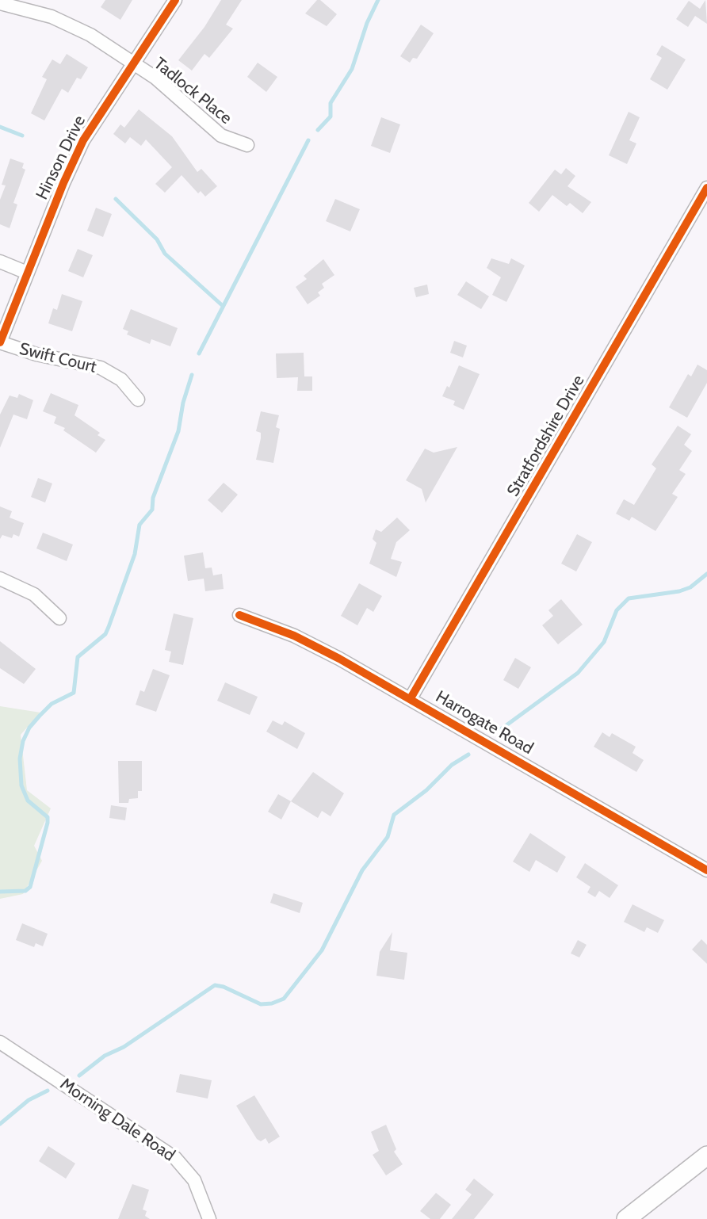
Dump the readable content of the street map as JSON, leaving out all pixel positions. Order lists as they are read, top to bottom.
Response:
{
  "streets": {
    "street": [
      "Tadlock Place",
      "Hinson Drive",
      "Swift Court",
      "Stratfordshire Drive",
      "Harrogate Road",
      "Morning Dale Road"
    ]
  },
  "crossings": [
    ["Tadlock Place", "Hinson Drive"],
    ["Hinson Drive", "Swift Court"],
    ["Stratfordshire Drive", "Harrogate Road"]
  ]
}
